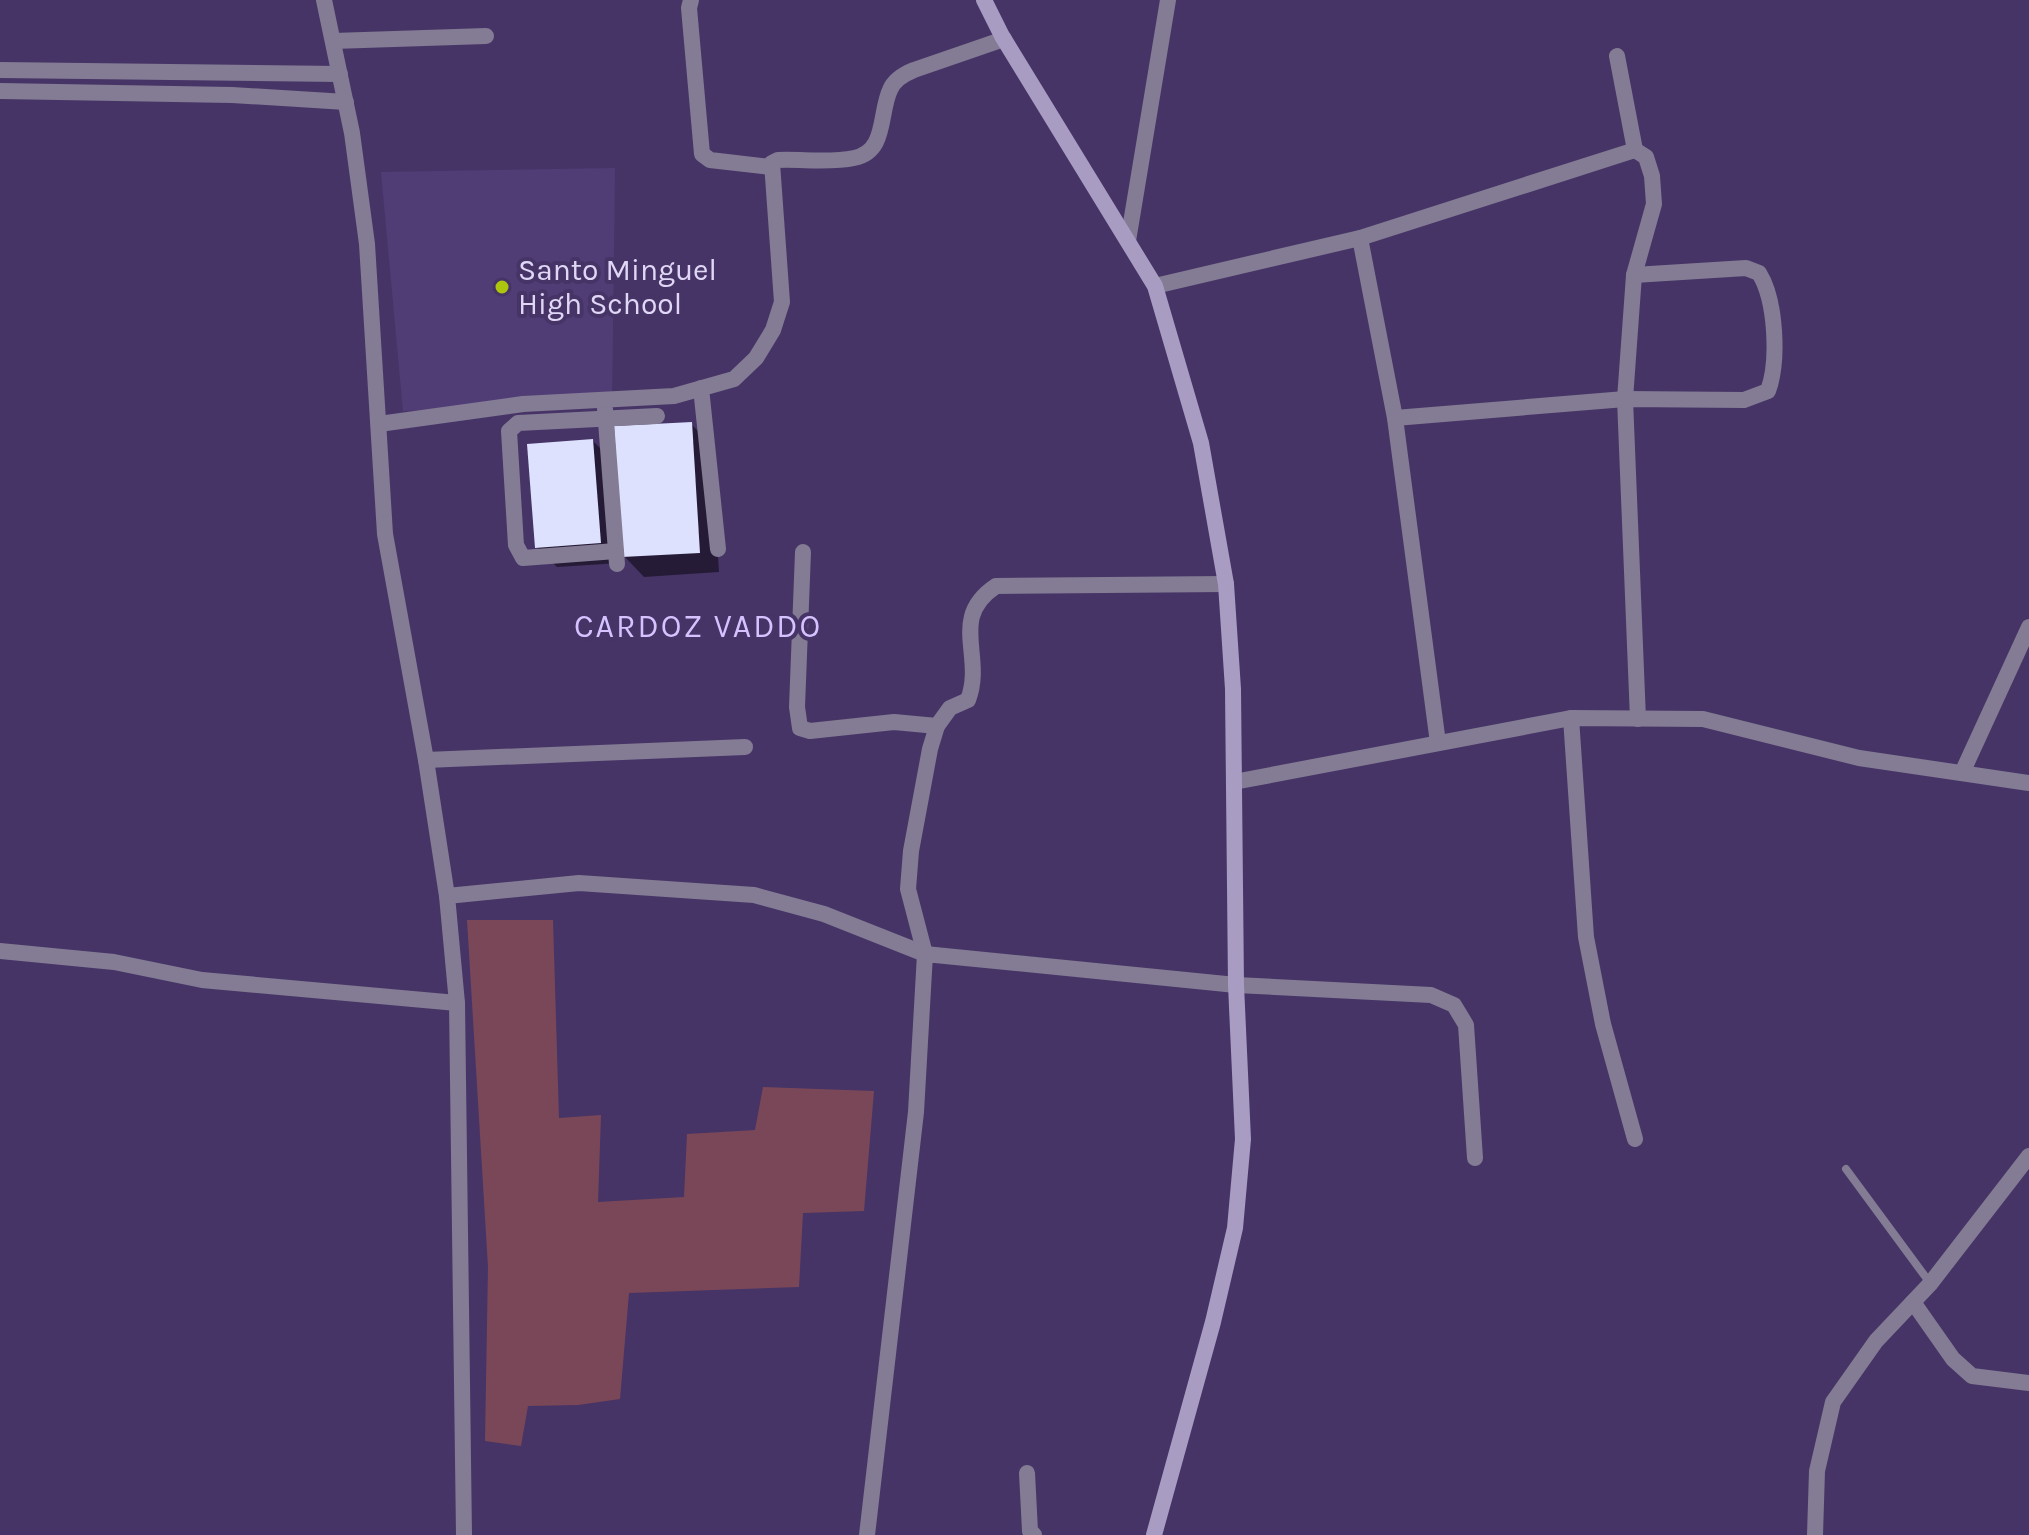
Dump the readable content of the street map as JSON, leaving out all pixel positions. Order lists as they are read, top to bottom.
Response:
{
  "districts": ["CARDOZ VADDO"],
  "places": ["Santo Minguel High School"]
}
